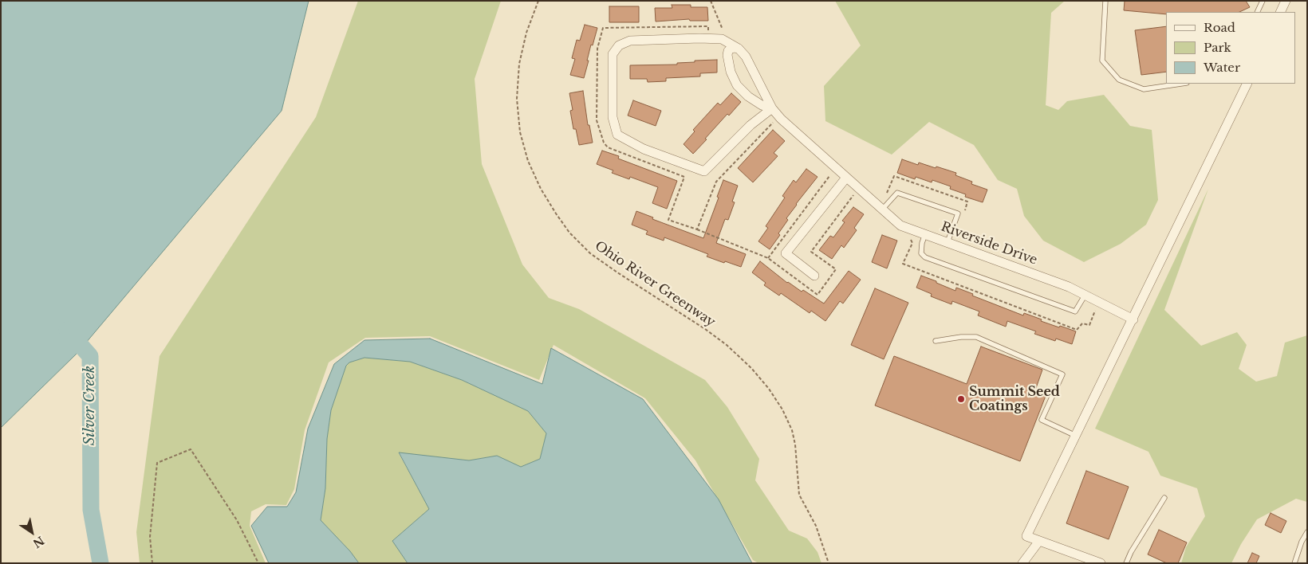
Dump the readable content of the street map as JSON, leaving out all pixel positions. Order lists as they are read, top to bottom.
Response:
{
  "streets": {
    "street": ["Riverside Drive"],
    "path": ["Ohio River Greenway"]
  },
  "water": ["Silver Creek"],
  "places": ["Summit Seed Coatings"],
  "legend": ["Road", "Park", "Water"],
  "north": "bottom right"
}
